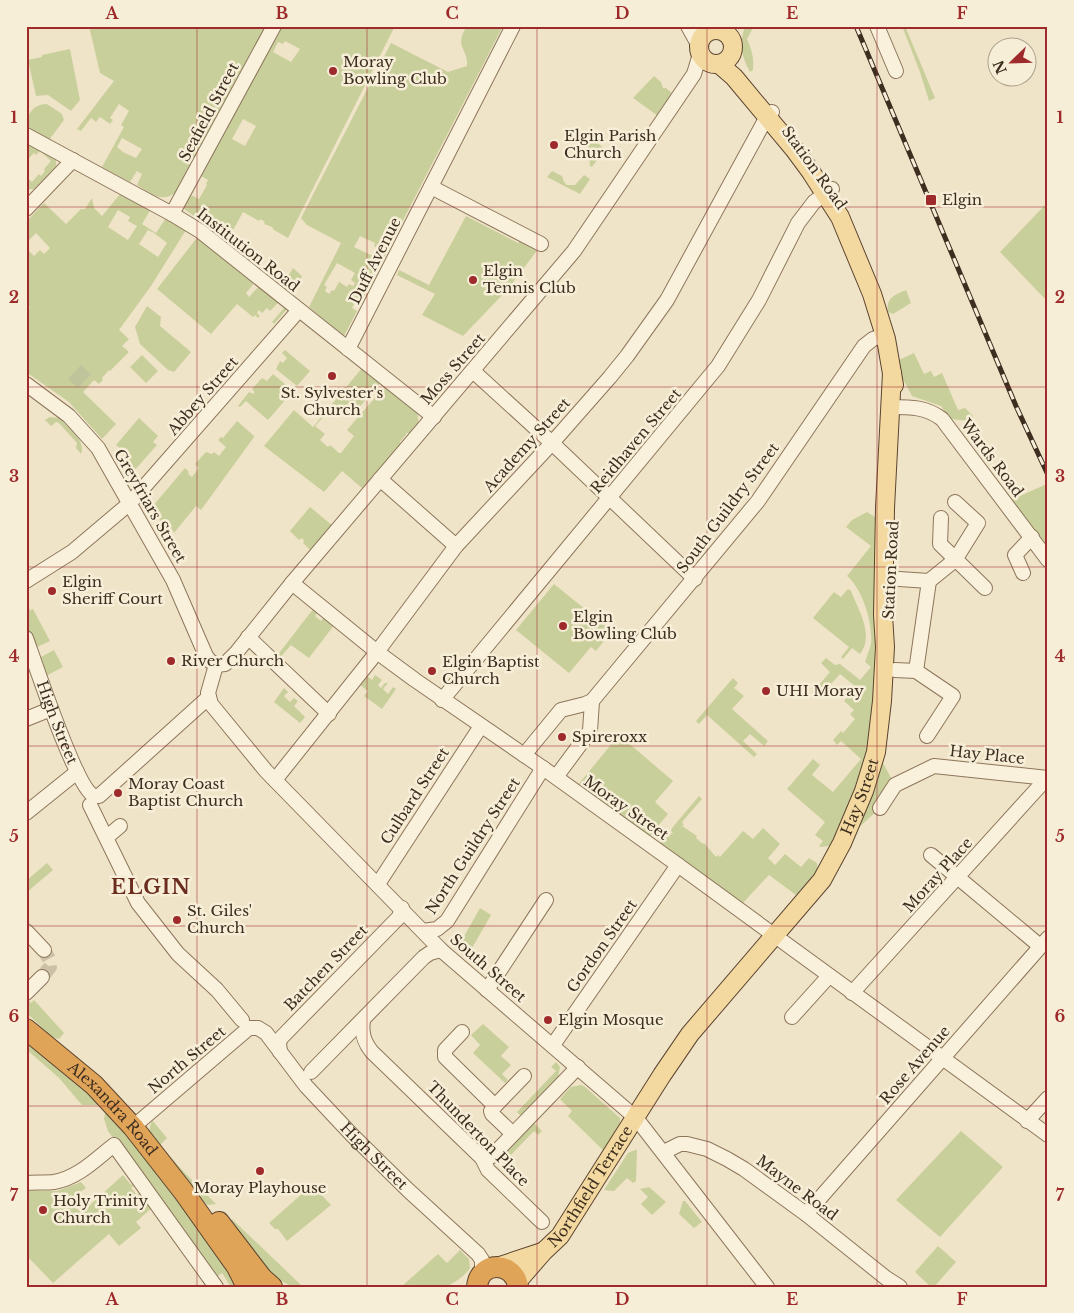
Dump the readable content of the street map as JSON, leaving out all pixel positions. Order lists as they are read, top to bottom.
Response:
{
  "streets": {
    "highway": ["Alexandra Road"],
    "main road": ["Station Road", "Hay Street", "Northfield Terrace"],
    "street": [
      "Seafield Street",
      "Institution Road",
      "Duff Avenue",
      "Moss Street",
      "Abbey Street",
      "Reidhaven Street",
      "Academy Street",
      "Wards Road",
      "Greyfriars Street",
      "South Guildry Street",
      "High Street",
      "Hay Place",
      "Culbard Street",
      "Moray Street",
      "North Guildry Street",
      "Moray Place",
      "Gordon Street",
      "Batchen Street",
      "South Street",
      "North Street",
      "Rose Avenue",
      "Thunderton Place",
      "Mayne Road"
    ]
  },
  "crossings": [
    ["Seafield Street", "Institution Road"],
    ["Station Road", "Moss Street"],
    ["Station Road", "Reidhaven Street"],
    ["Station Road", "Academy Street"],
    ["Station Road", "Wards Road"],
    ["Station Road", "South Guildry Street"],
    ["Station Road", "Hay Street"],
    ["Institution Road", "Duff Avenue"],
    ["Institution Road", "Moss Street"],
    ["Institution Road", "Abbey Street"],
    ["Moss Street", "Greyfriars Street"],
    ["Moss Street", "Moray Street"],
    ["Abbey Street", "Greyfriars Street"],
    ["Reidhaven Street", "Moray Street"],
    ["Academy Street", "Moray Street"],
    ["Academy Street", "South Street"],
    ["Wards Road", "Hay Street"],
    ["High Street", "Batchen Street"],
    ["High Street", "North Street"],
    ["High Street", "Northfield Terrace"],
    ["Hay Place", "Moray Place"],
    ["Culbard Street", "Moray Street"],
    ["Culbard Street", "South Street"],
    ["Hay Street", "Moray Street"],
    ["Hay Street", "South Street"],
    ["Hay Street", "Northfield Terrace"],
    ["Moray Street", "North Guildry Street"],
    ["Moray Street", "Moray Place"],
    ["Moray Street", "Gordon Street"],
    ["Moray Street", "Rose Avenue"],
    ["North Guildry Street", "South Street"],
    ["Gordon Street", "South Street"],
    ["Batchen Street", "South Street"],
    ["South Street", "Northfield Terrace"],
    ["South Street", "Mayne Road"],
    ["North Street", "Alexandra Road"],
    ["Rose Avenue", "Mayne Road"]
  ],
  "districts": ["ELGIN"],
  "places": {
    "other": [
      "Moray Bowling Club",
      "Elgin Parish Church",
      "Elgin Tennis Club",
      "St. Sylvester's Church",
      "Elgin Sheriff Court",
      "Elgin Bowling Club",
      "River Church",
      "Elgin Baptist Church",
      "UHI Moray",
      "Spireroxx",
      "Moray Coast Baptist Church",
      "St. Giles' Church",
      "Elgin Mosque",
      "Moray Playhouse",
      "Holy Trinity Church"
    ],
    "transit": ["Elgin"]
  },
  "north": "bottom left",
  "grid": {
    "columns": [
      "A",
      "B",
      "C",
      "D",
      "E",
      "F"
    ],
    "rows": [
      "1",
      "2",
      "3",
      "4",
      "5",
      "6",
      "7"
    ]
  }
}
